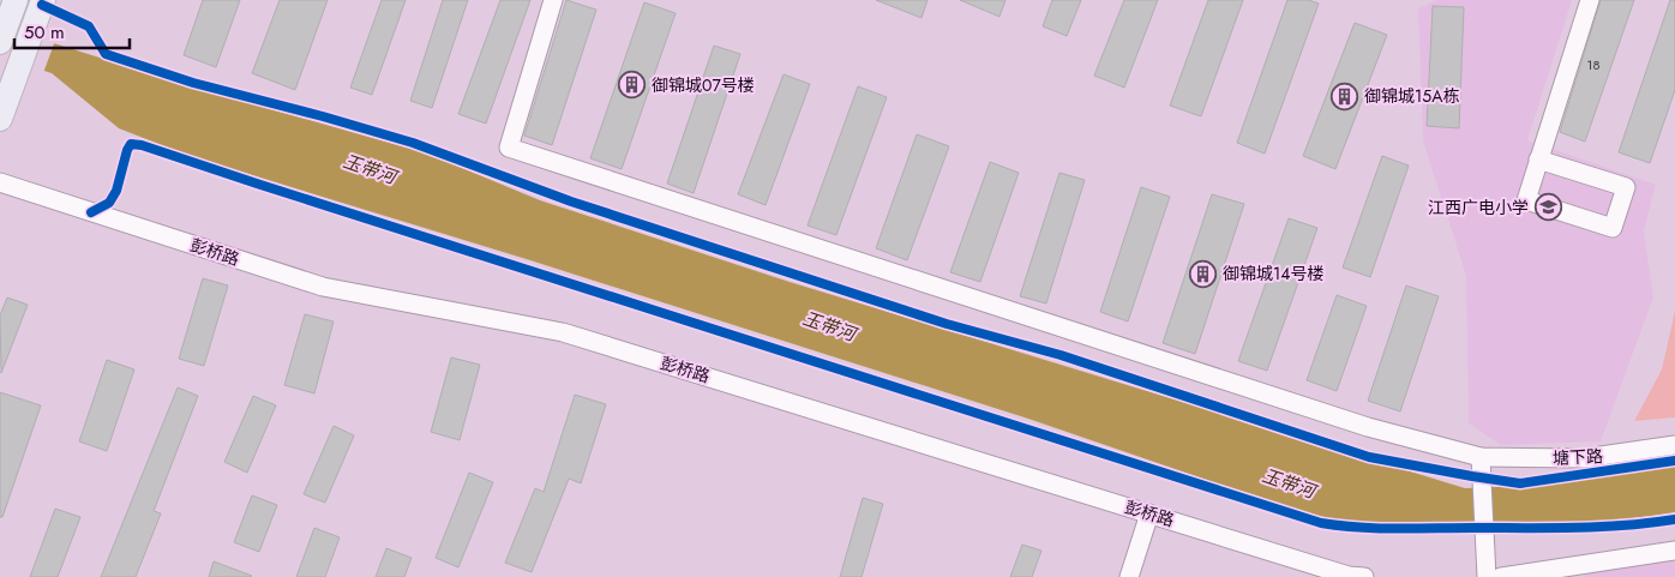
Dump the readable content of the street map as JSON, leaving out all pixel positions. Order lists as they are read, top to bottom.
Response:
{
  "streets": {
    "street": ["彭桥路", "塘下路"]
  },
  "water": ["玉带河"],
  "places": {
    "building": ["御锦城07号楼", "御锦城15A栋", "御锦城14号楼"],
    "school or university": ["江西广电小学"]
  },
  "house_numbers": ["18"],
  "scale_bar": "50 m"
}
